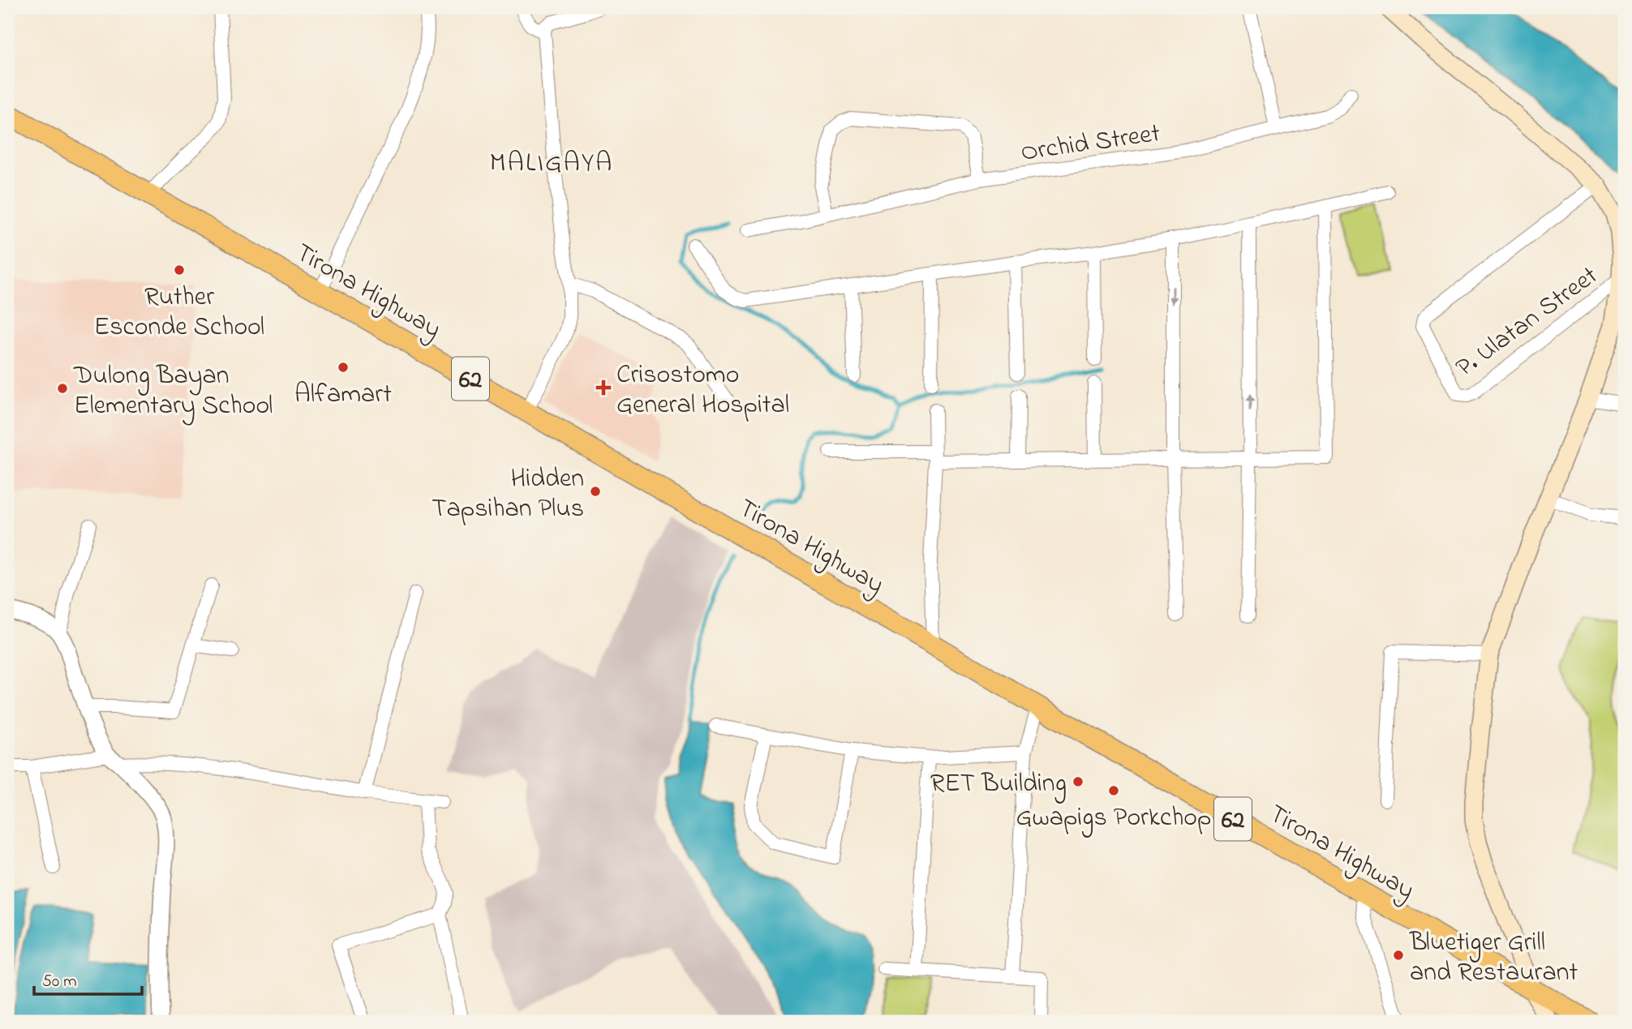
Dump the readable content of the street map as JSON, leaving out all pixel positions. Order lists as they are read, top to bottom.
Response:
{
  "streets": {
    "main road": ["Tirona Highway", "62"],
    "street": ["Orchid Street", "P. Ulatan Street"]
  },
  "districts": ["MALIGAYA"],
  "places": {
    "other": [
      "Ruther Esconde School",
      "Alfamart",
      "Dulong Bayan Elementary School",
      "Hidden Tapsihan Plus",
      "RET Building",
      "Gwapigs Porkchop",
      "Bluetiger Grill and Restaurant"
    ],
    "health": ["Crisostomo General Hospital"]
  },
  "scale_bar": "50 m"
}
